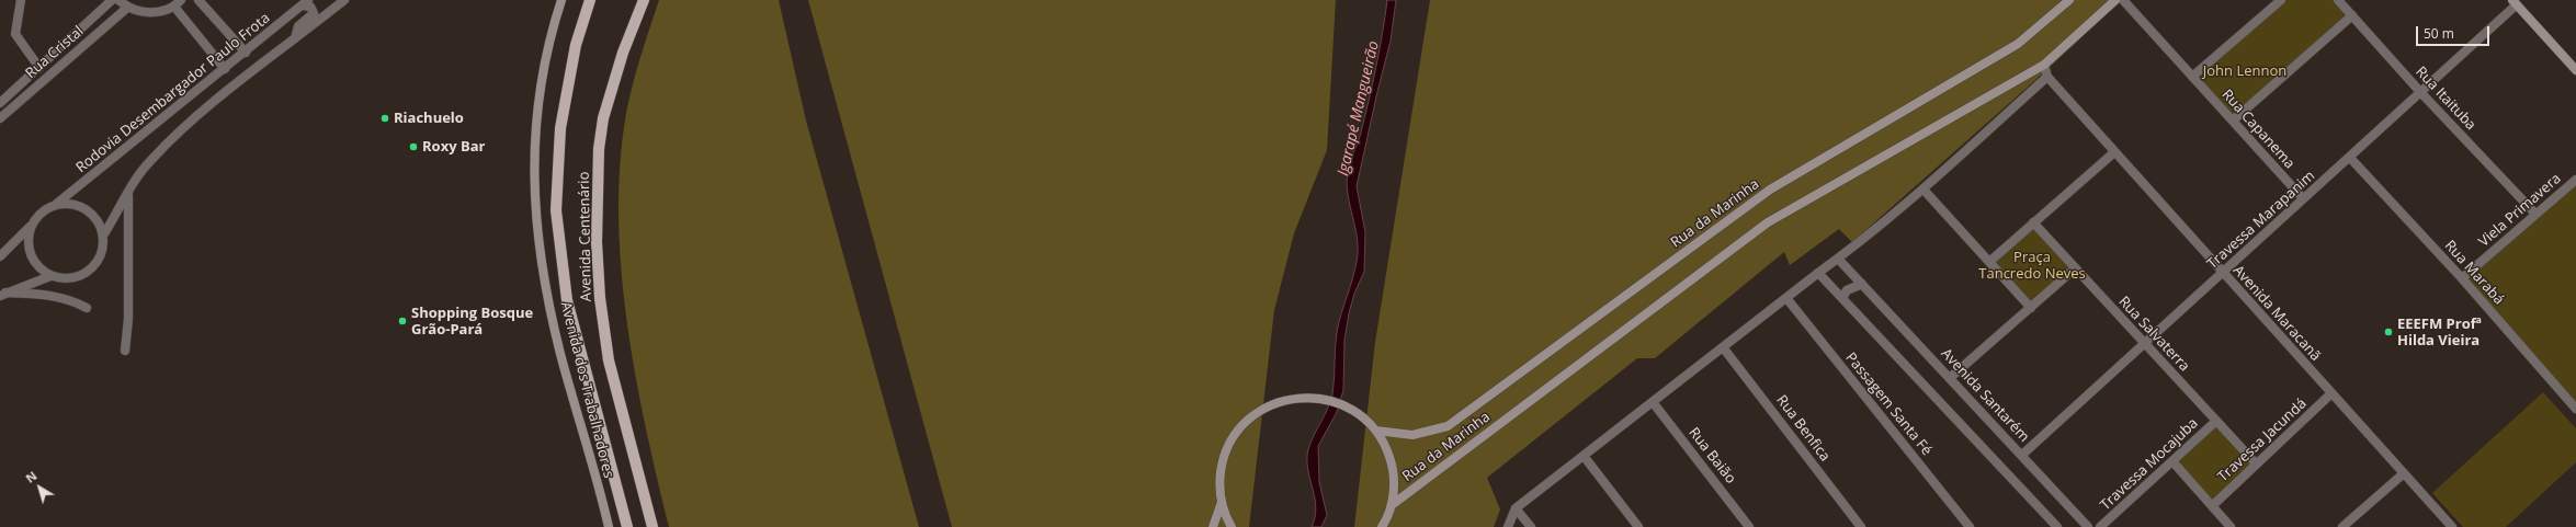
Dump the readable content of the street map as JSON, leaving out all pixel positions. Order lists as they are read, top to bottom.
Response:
{
  "streets": {
    "main road": ["Rua da Marinha", "Avenida Centenário", "Avenida dos Trabalhadores"],
    "street": [
      "Rua Cristal",
      "Rodovia Desembargador Paulo Frota",
      "Rua Itaituba",
      "Rua Capanema",
      "Viela Primavera",
      "Travessa Marapanim",
      "Rua Marabá",
      "Avenida Maracanã",
      "Rua Salvaterra",
      "Avenida Santarém",
      "Passagem Santa Fé",
      "Rua Benfica",
      "Travessa Jacundá",
      "Rua Baião",
      "Travessa Mocajuba"
    ]
  },
  "crossings": [
    ["Rua Itaituba", "Viela Primavera"],
    ["Rua Itaituba", "Travessa Marapanim"],
    ["Rua Capanema", "Travessa Marapanim"],
    ["Viela Primavera", "Rua Marabá"],
    ["Travessa Marapanim", "Rua Marabá"],
    ["Travessa Marapanim", "Avenida Maracanã"],
    ["Travessa Marapanim", "Rua Salvaterra"],
    ["Travessa Marapanim", "Avenida Santarém"],
    ["Avenida Maracanã", "Travessa Jacundá"],
    ["Rua Salvaterra", "Travessa Jacundá"],
    ["Rua Salvaterra", "Travessa Mocajuba"]
  ],
  "water": ["Igarapé Mangueirão"],
  "parks": ["John Lennon", "Praça Tancredo Neves"],
  "places": [
    "Riachuelo",
    "Roxy Bar",
    "Shopping Bosque Grão-Pará",
    "EEEFM Profª Hilda Vieira"
  ],
  "scale_bar": "50 m",
  "north": "top left"
}
